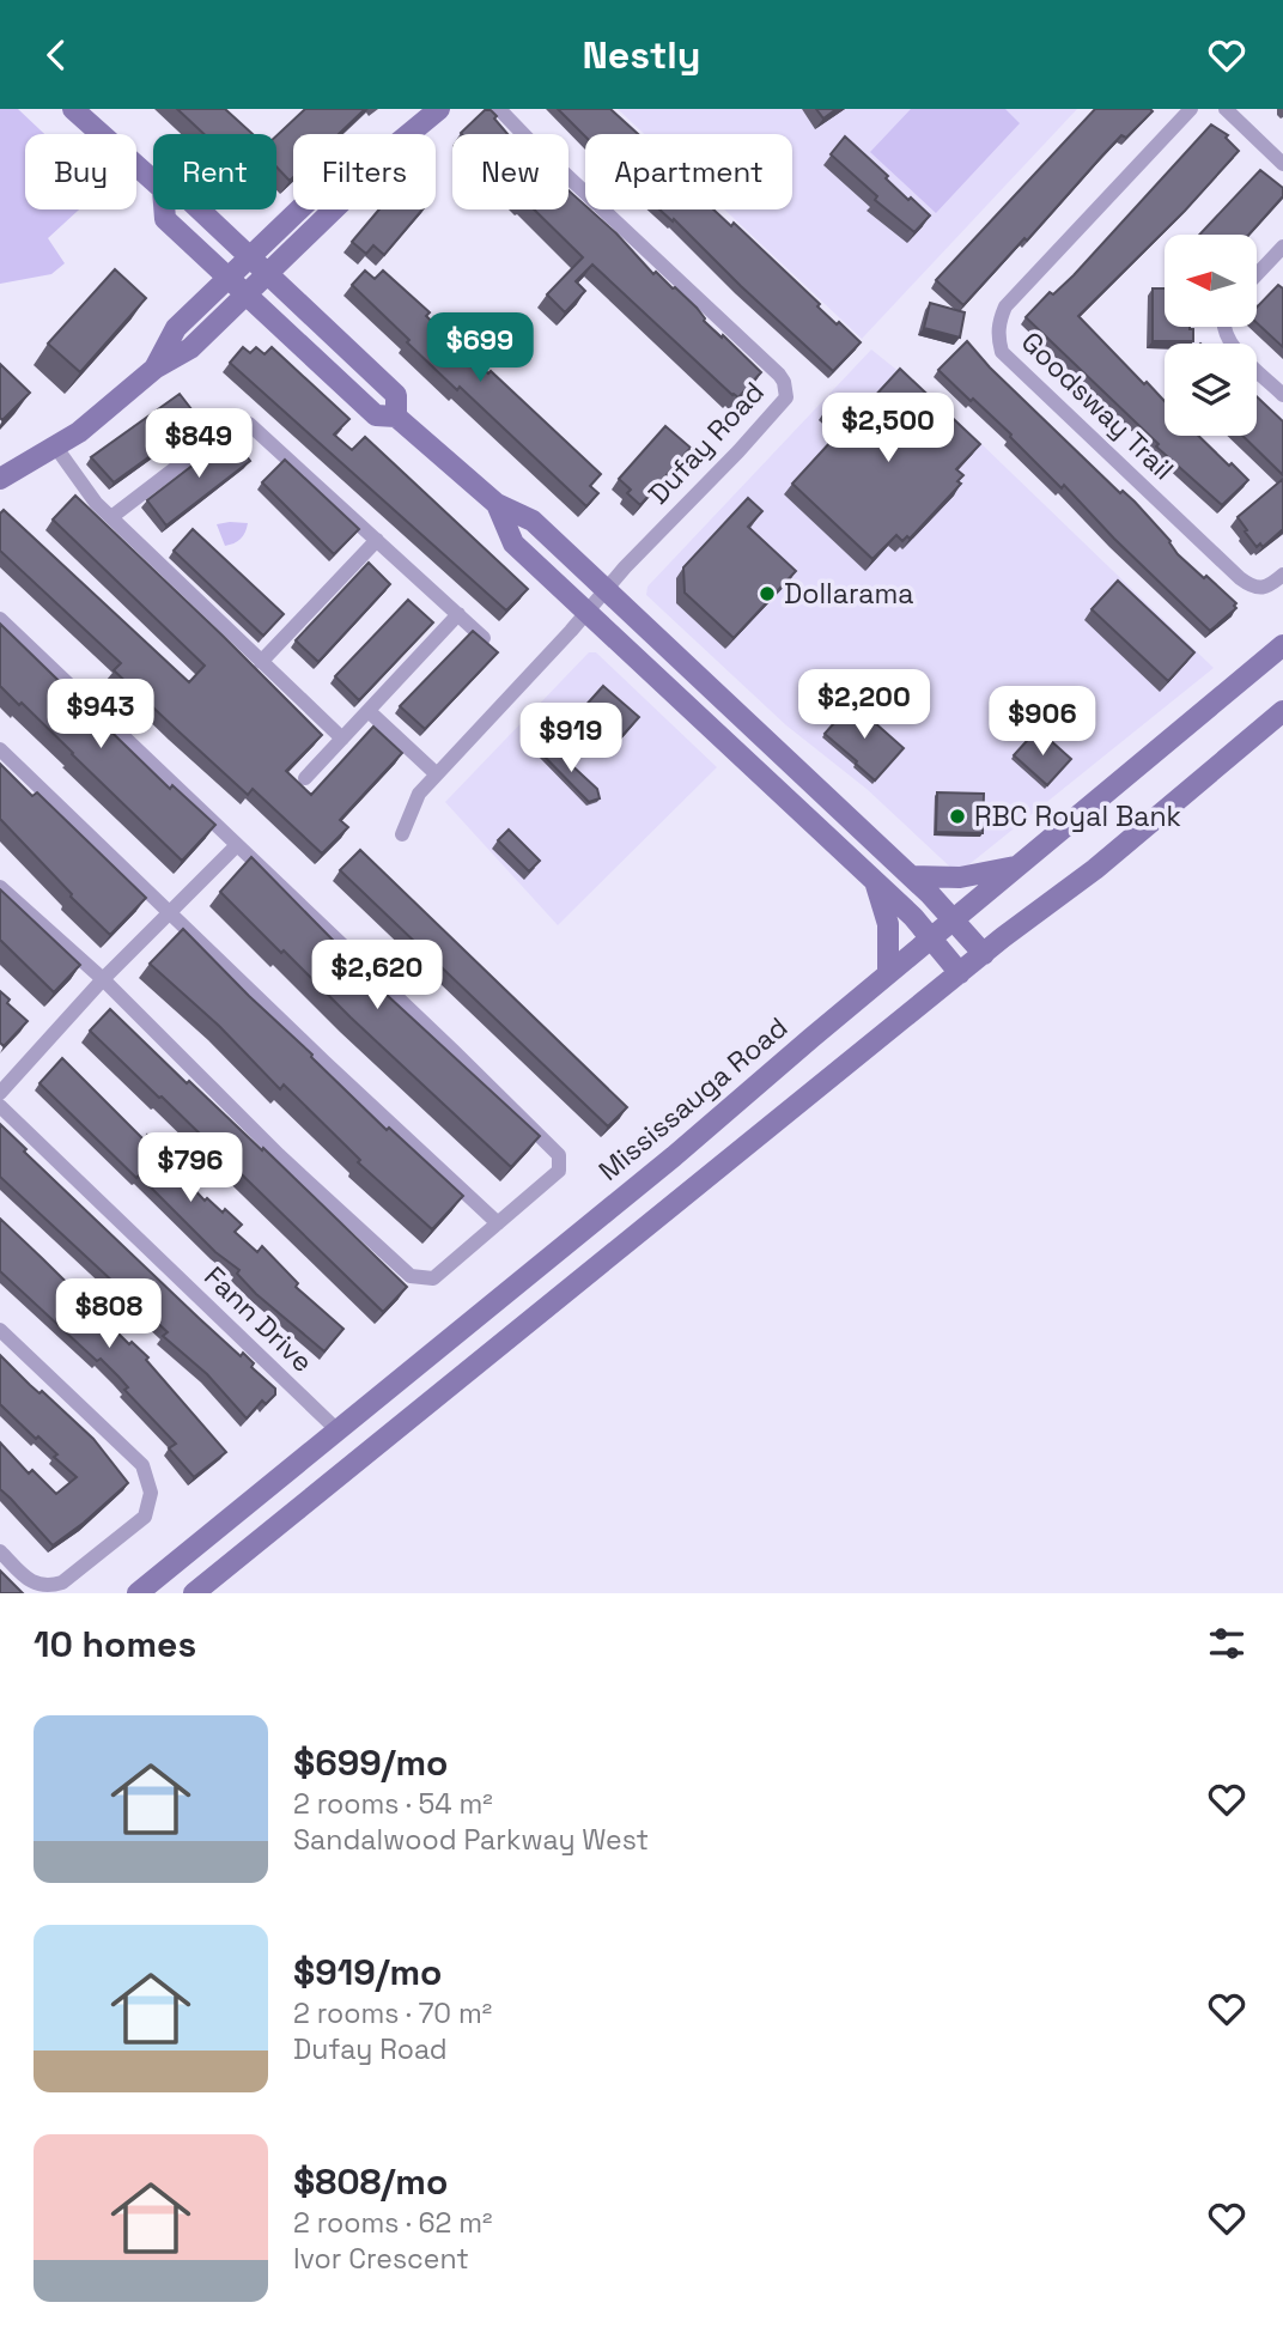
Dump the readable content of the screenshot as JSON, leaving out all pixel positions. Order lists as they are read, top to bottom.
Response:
{
  "streets": {
    "main road": ["Mississauga Road"],
    "street": ["Goodsway Trail", "Dufay Road", "Fann Drive"]
  },
  "crossings": [
    ["Mississauga Road", "Fann Drive"]
  ],
  "places": ["Dollarama", "RBC Royal Bank"],
  "north": "left",
  "page": {
    "header": "Nestly",
    "chip": [
      "Buy",
      "Rent",
      "Filters",
      "New",
      "Apartment"
    ],
    "price": [
      "$699",
      "$2,500",
      "$849",
      "$2,200",
      "$943",
      "$906",
      "$919",
      "$2,620",
      "$796",
      "$808"
    ],
    "heading": "10 homes",
    "list": [
      {
        "name": "$699/mo",
        "note": "2 rooms · 54 m² · Sandalwood Parkway West"
      },
      {
        "name": "$919/mo",
        "note": "2 rooms · 70 m² · Dufay Road"
      },
      {
        "name": "$808/mo",
        "note": "2 rooms · 62 m² · Ivor Crescent"
      }
    ]
  }
}
